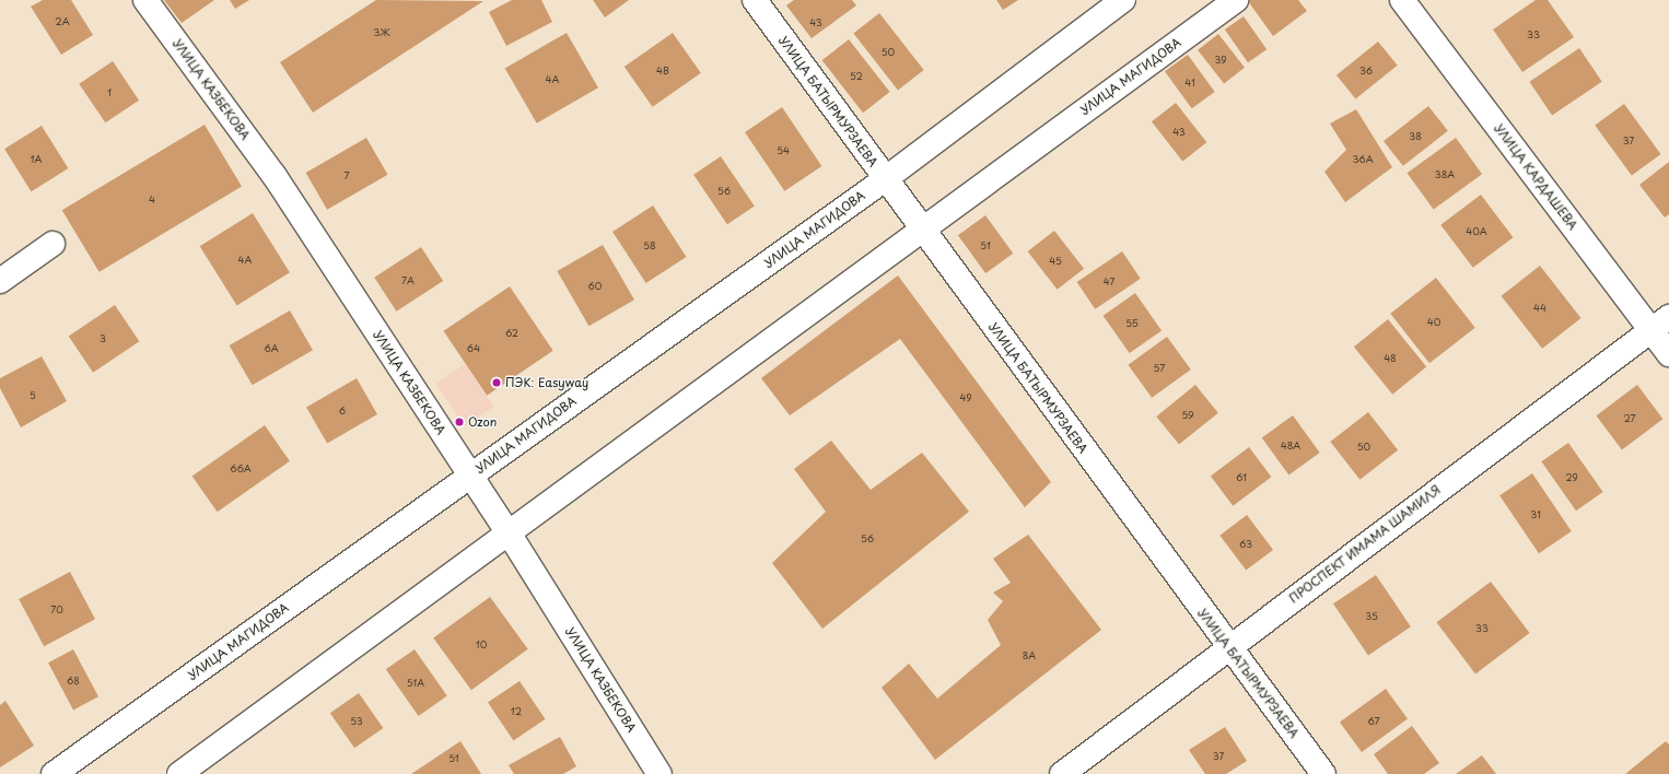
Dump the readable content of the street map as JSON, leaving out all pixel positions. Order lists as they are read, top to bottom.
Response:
{
  "streets": {
    "main road": [
      "УЛИЦА МАГИДОВА",
      "УЛИЦА КАЗБЕКОВА",
      "УЛИЦА БАТЫРМУРЗАЕВА",
      "УЛИЦА КАРДАШЕВА",
      "ПРОСПЕКТ ИМАМА ШАМИЛЯ"
    ]
  },
  "crossings": [
    ["УЛИЦА МАГИДОВА", "УЛИЦА КАЗБЕКОВА"],
    ["УЛИЦА МАГИДОВА", "УЛИЦА БАТЫРМУРЗАЕВА"],
    ["УЛИЦА БАТЫРМУРЗАЕВА", "ПРОСПЕКТ ИМАМА ШАМИЛЯ"],
    ["УЛИЦА КАРДАШЕВА", "ПРОСПЕКТ ИМАМА ШАМИЛЯ"]
  ],
  "places": ["ПЭК: Easyway", "Ozon"],
  "house_numbers": [
    "2А",
    "43",
    "3Ж",
    "33",
    "50",
    "39",
    "4В",
    "36",
    "52",
    "4А",
    "41",
    "1",
    "43",
    "38",
    "37",
    "54",
    "1А",
    "36А",
    "38А",
    "7",
    "56",
    "4",
    "40А",
    "58",
    "51",
    "4А",
    "45",
    "7А",
    "47",
    "60",
    "44",
    "40",
    "55",
    "62",
    "3",
    "6А",
    "64",
    "48",
    "57",
    "5",
    "49",
    "6",
    "59",
    "27",
    "48А",
    "50",
    "66А",
    "61",
    "29",
    "31",
    "56",
    "63",
    "70",
    "35",
    "33",
    "10",
    "8А",
    "68",
    "51А",
    "12",
    "53",
    "67",
    "37",
    "51"
  ]
}
